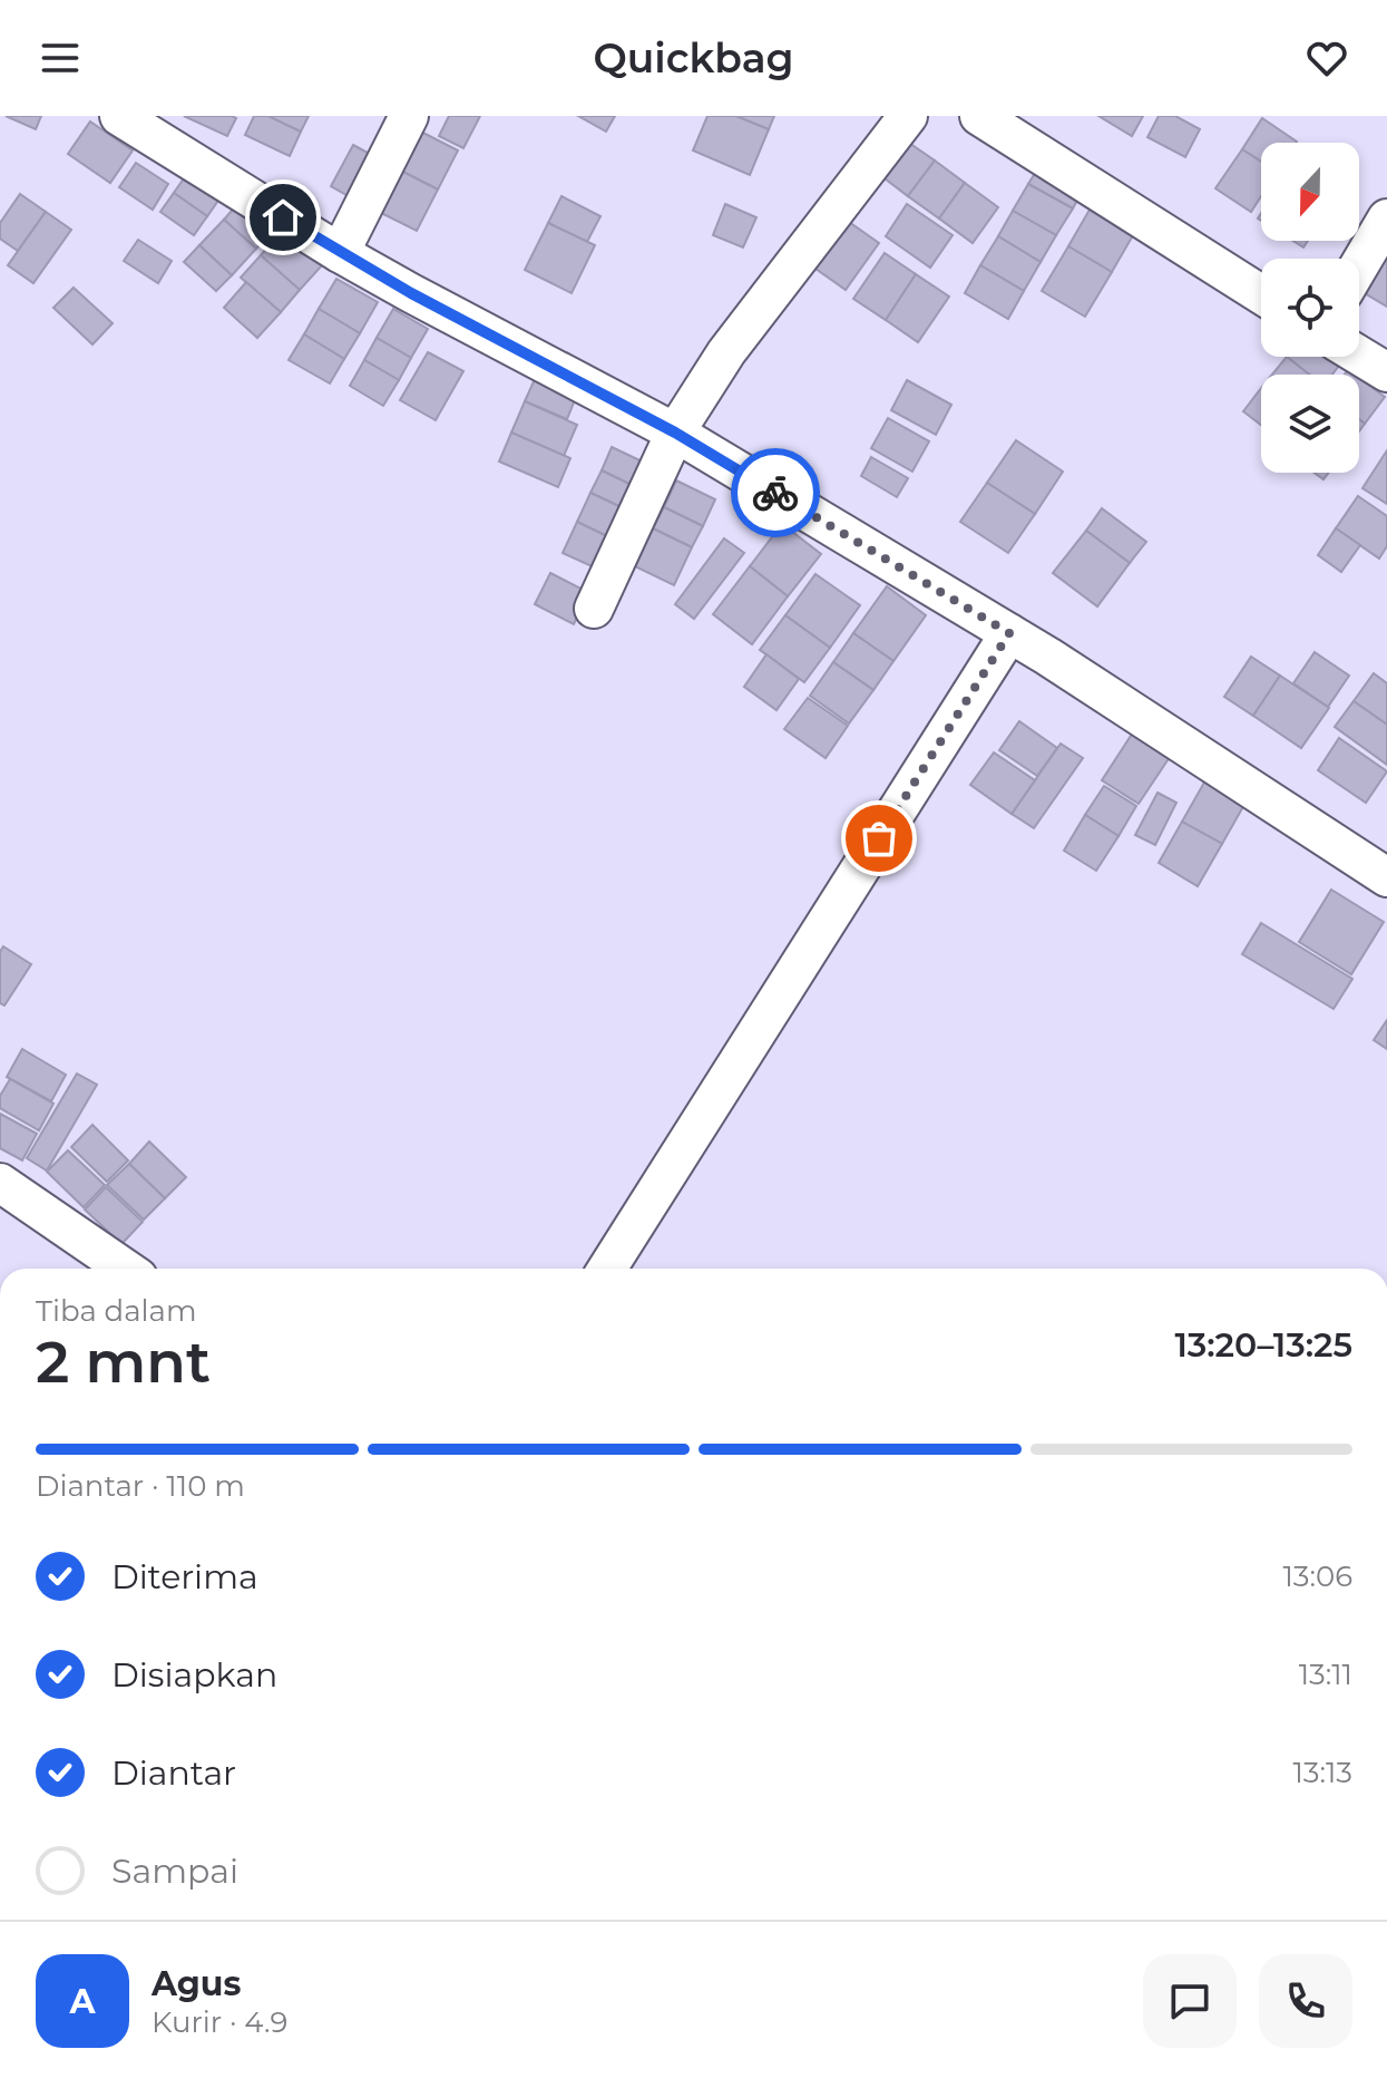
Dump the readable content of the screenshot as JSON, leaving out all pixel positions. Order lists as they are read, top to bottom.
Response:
{
  "north": "bottom",
  "page": {
    "header": "Quickbag",
    "heading": ["2 mnt", "Tiba dalam", "13:20–13:25"],
    "panel": ["Agus", "Kurir · 4.9"],
    "bar": "Diantar · 110 m",
    "list": [
      ["Diterima", "13:06"],
      ["Disiapkan", "13:11"],
      ["Diantar", "13:13"],
      "Sampai"
    ],
    "round": "A"
  }
}
